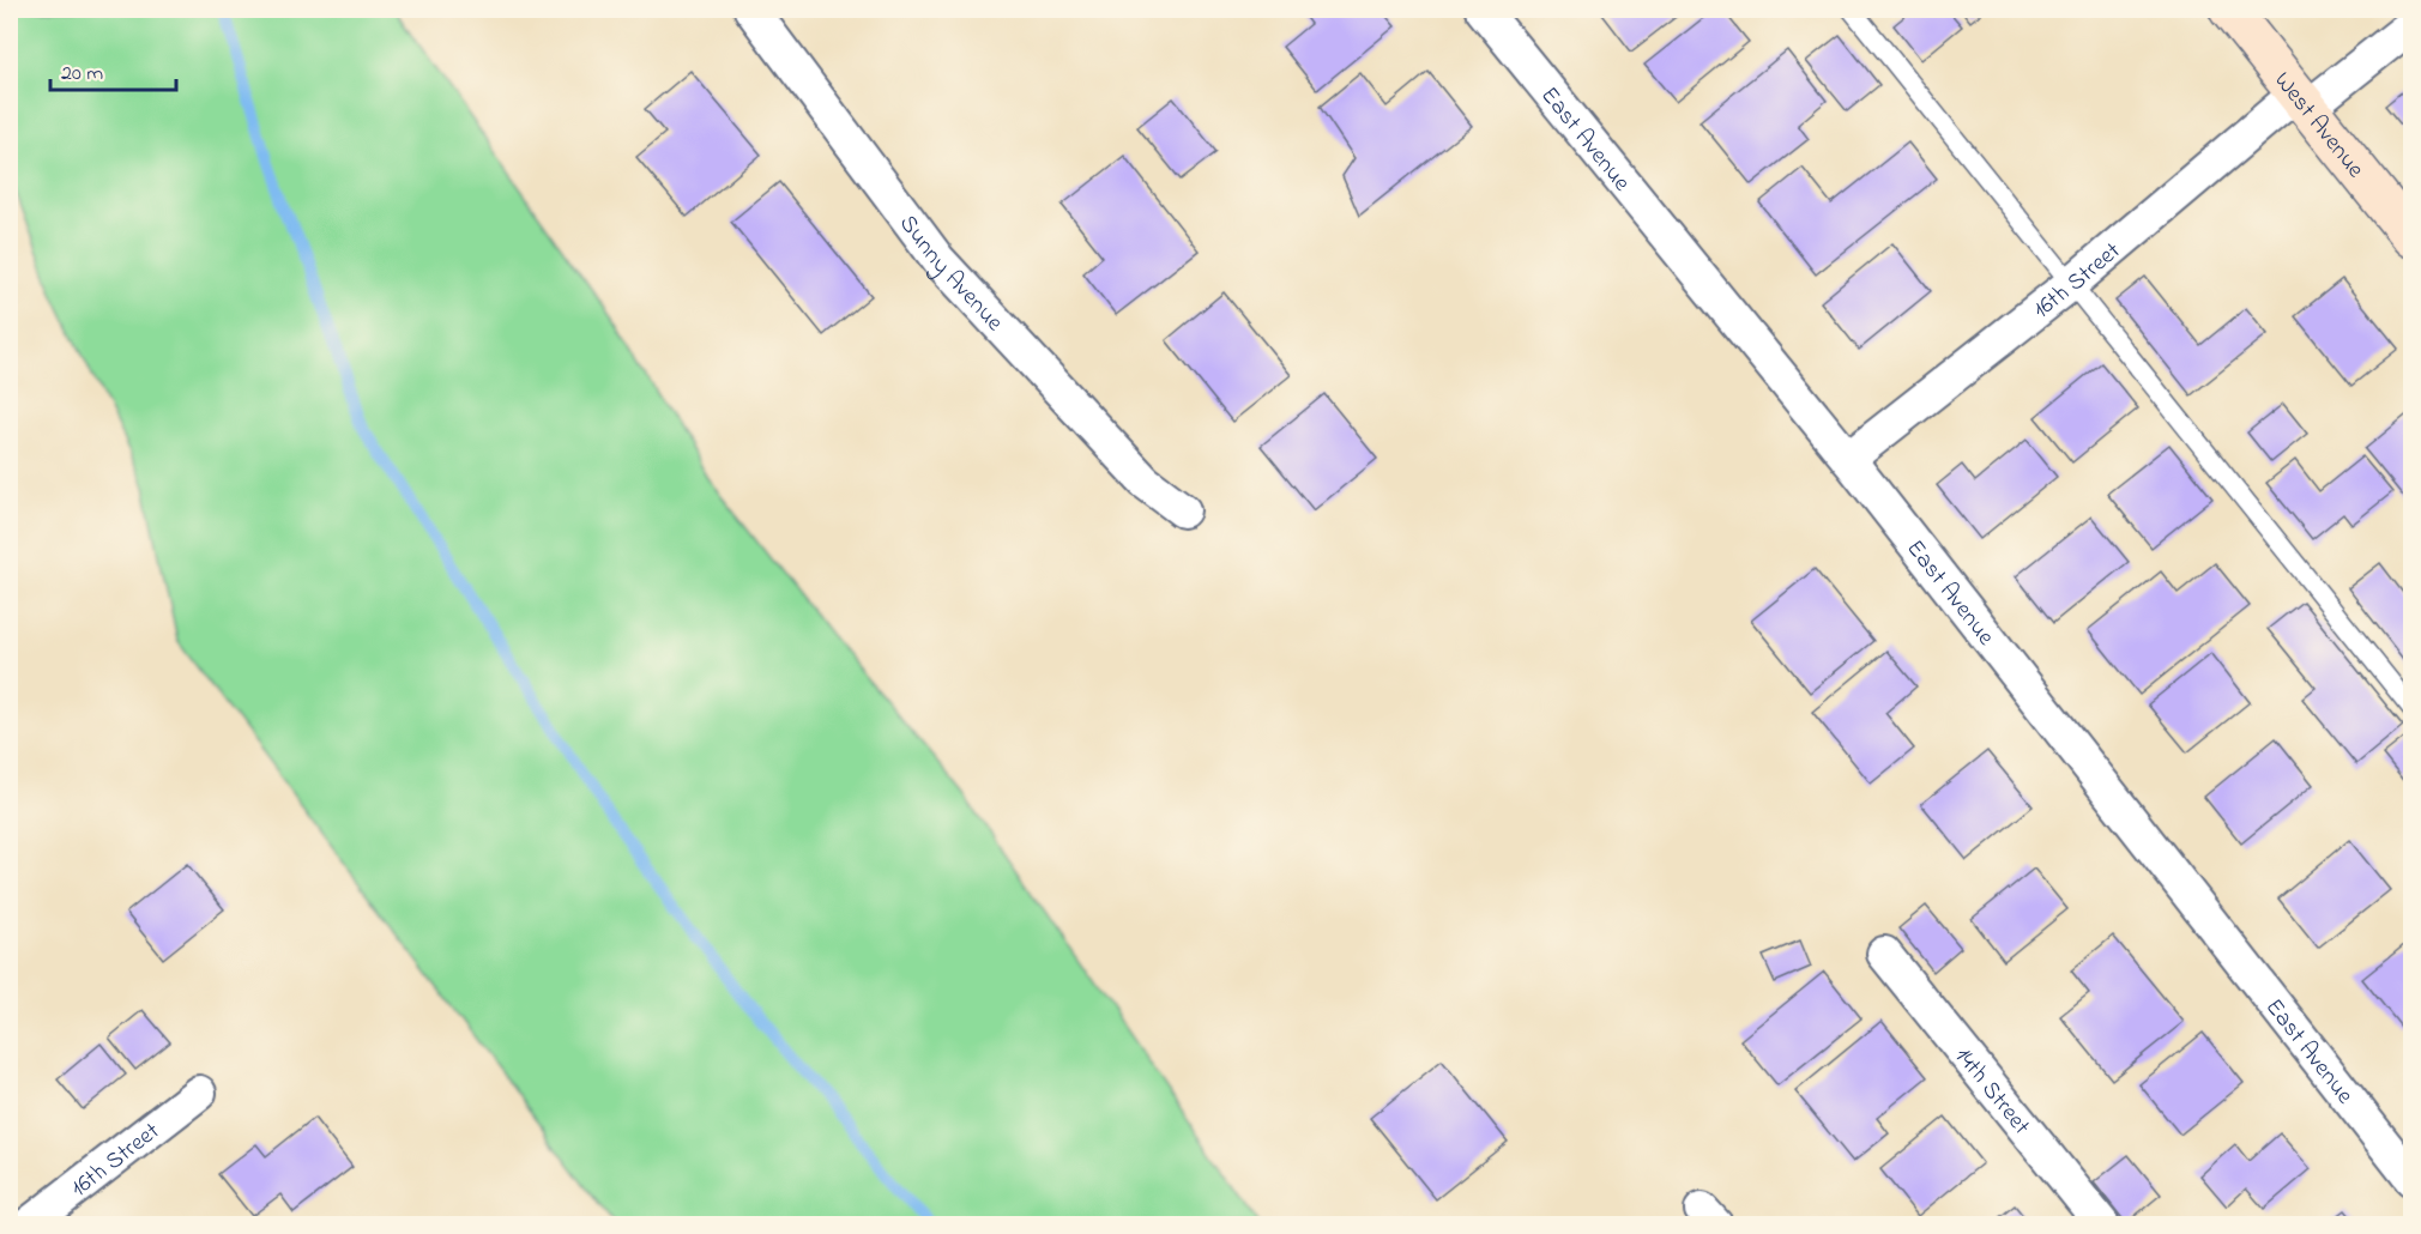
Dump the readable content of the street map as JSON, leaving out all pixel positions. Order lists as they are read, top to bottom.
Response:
{
  "streets": {
    "main road": ["West Avenue"],
    "street": [
      "East Avenue",
      "Sunny Avenue",
      "16th Street",
      "14th Street"
    ]
  },
  "crossings": [
    ["West Avenue", "16th Street"],
    ["East Avenue", "16th Street"]
  ],
  "scale_bar": "20 m"
}
